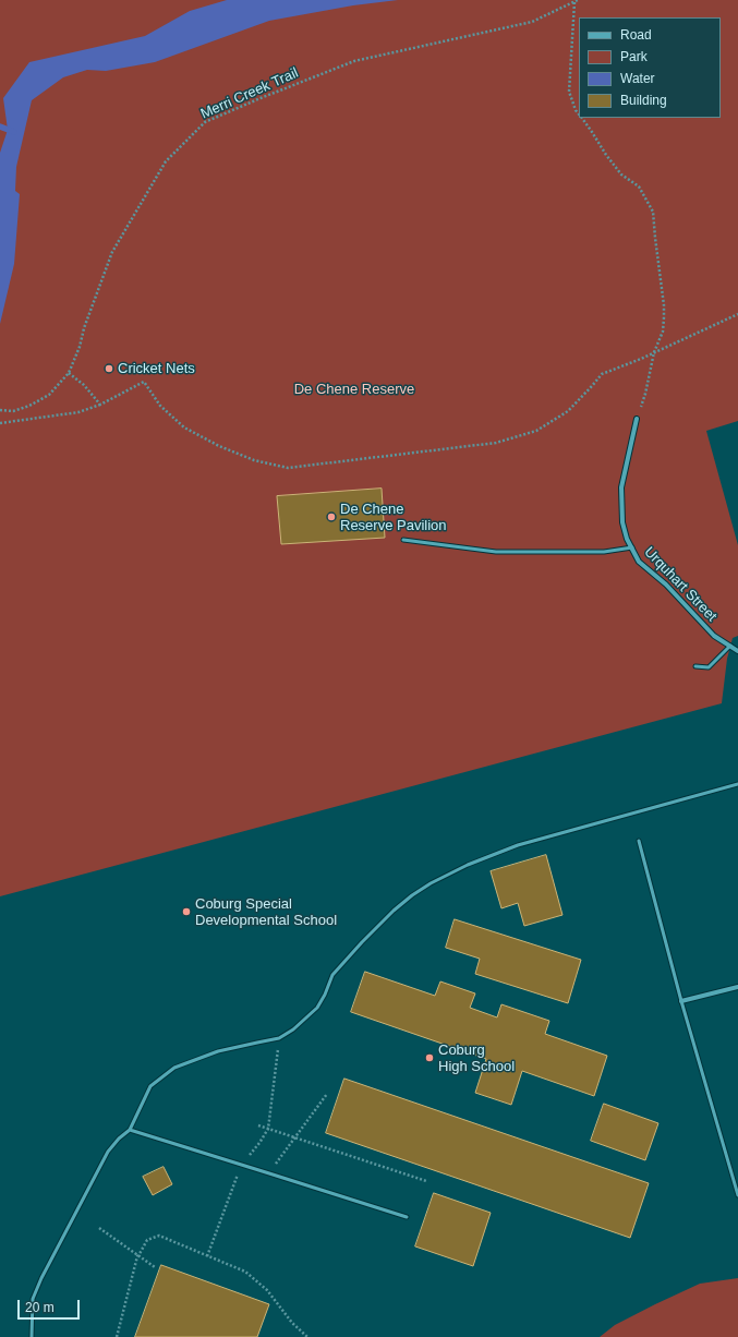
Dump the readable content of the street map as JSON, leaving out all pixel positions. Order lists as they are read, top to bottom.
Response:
{
  "streets": {
    "street": ["Urquhart Street"],
    "path": ["Merri Creek Trail"]
  },
  "parks": ["De Chene Reserve"],
  "places": [
    "Cricket Nets",
    "De Chene Reserve Pavilion",
    "Coburg Special Developmental School",
    "Coburg High School"
  ],
  "legend": [
    "Road",
    "Park",
    "Water",
    "Building"
  ],
  "scale_bar": "20 m"
}
